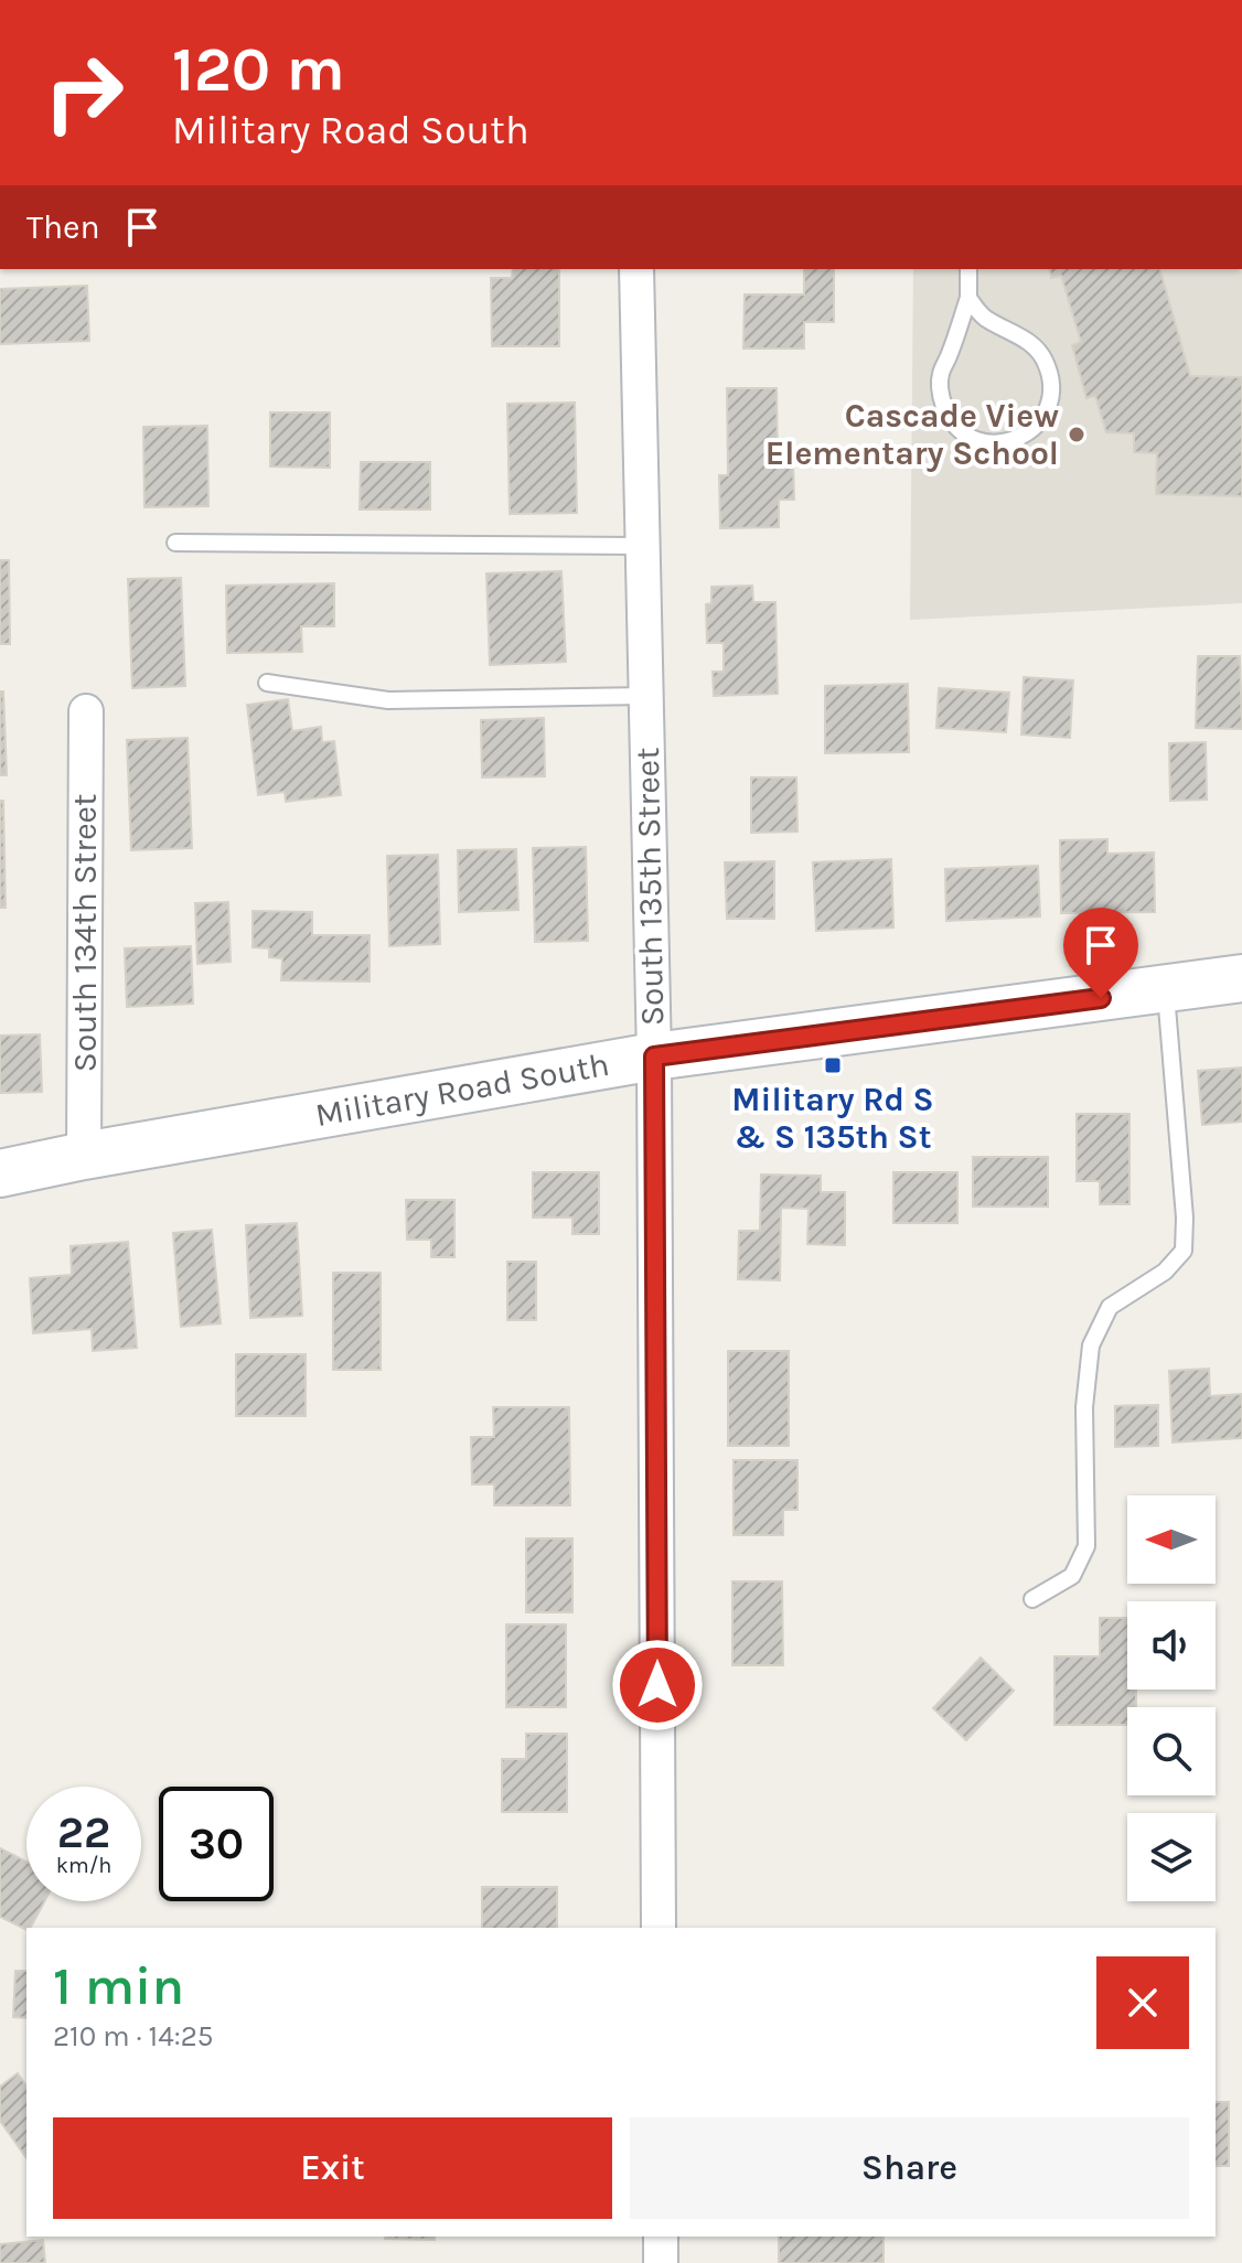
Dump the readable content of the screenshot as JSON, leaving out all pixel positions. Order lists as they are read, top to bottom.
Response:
{
  "streets": {
    "street": ["South 135th Street", "South 134th Street", "Military Road South"]
  },
  "crossings": [
    ["South 135th Street", "Military Road South"],
    ["South 134th Street", "Military Road South"]
  ],
  "places": {
    "other": ["Cascade View Elementary School"],
    "transit": ["Military Rd S & S 135th St"]
  },
  "north": "left",
  "page": {
    "turn": ["120 m", "Military Road South"],
    "then": "Then",
    "speed": "22 km/h",
    "limit": "30",
    "heading": ["1 min", "210 m · 14:25"],
    "buttons": ["Exit", "Share"]
  }
}
